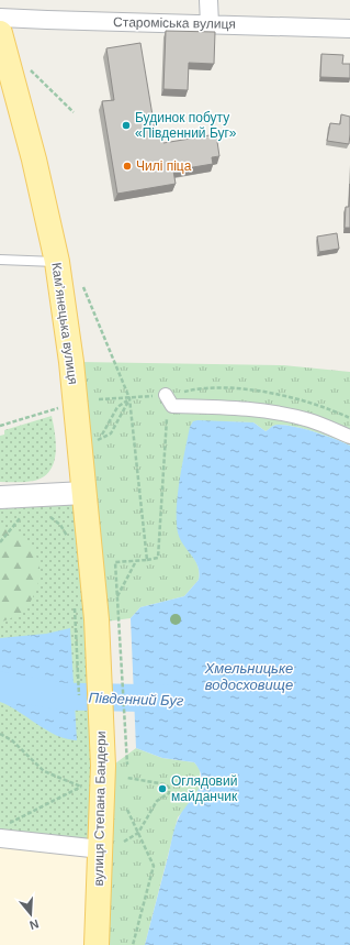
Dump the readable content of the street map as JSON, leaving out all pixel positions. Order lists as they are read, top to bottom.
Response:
{
  "streets": {
    "main road": ["Камʼянецька вулиця", "вулиця Степана Бандери"],
    "street": ["Староміська вулиця"]
  },
  "crossings": [
    ["Камʼянецька вулиця", "вулиця Степана Бандери"]
  ],
  "water": ["Хмельницьке водосховище", "Південний Буг"],
  "places": ["Будинок побуту «Південний Буг»", "Чилі піца", "Оглядовий майданчик"],
  "north": "bottom"
}
